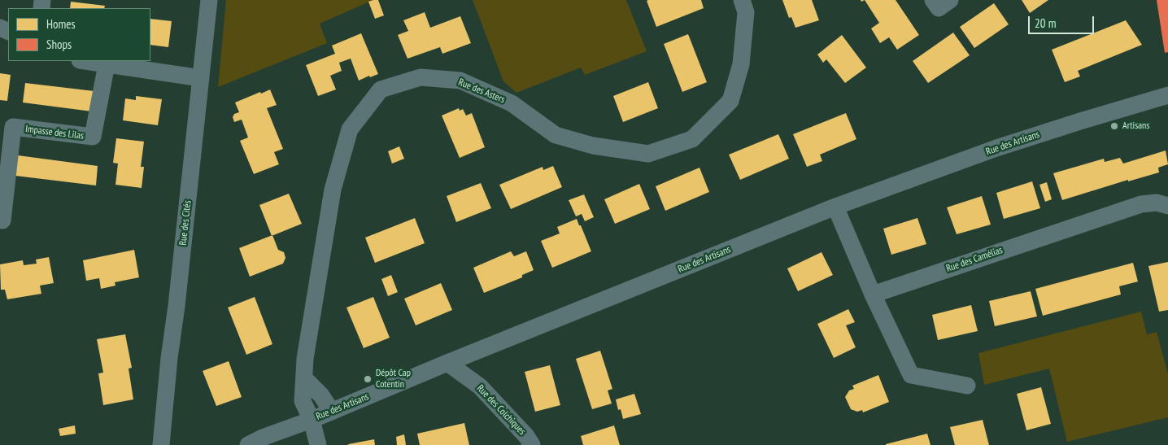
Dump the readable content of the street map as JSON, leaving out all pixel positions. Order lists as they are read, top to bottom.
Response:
{
  "streets": {
    "street": [
      "Rue des Asters",
      "Impasse des Lilas",
      "Rue des Artisans",
      "Rue des Cités",
      "Rue des Camélias",
      "Rue des Colchiques"
    ]
  },
  "crossings": [
    ["Rue des Asters", "Rue des Artisans"],
    ["Rue des Artisans", "Rue des Colchiques"]
  ],
  "places": ["Artisans", "Dépôt Cap Cotentin"],
  "legend": ["Homes", "Shops"],
  "scale_bar": "20 m"
}
